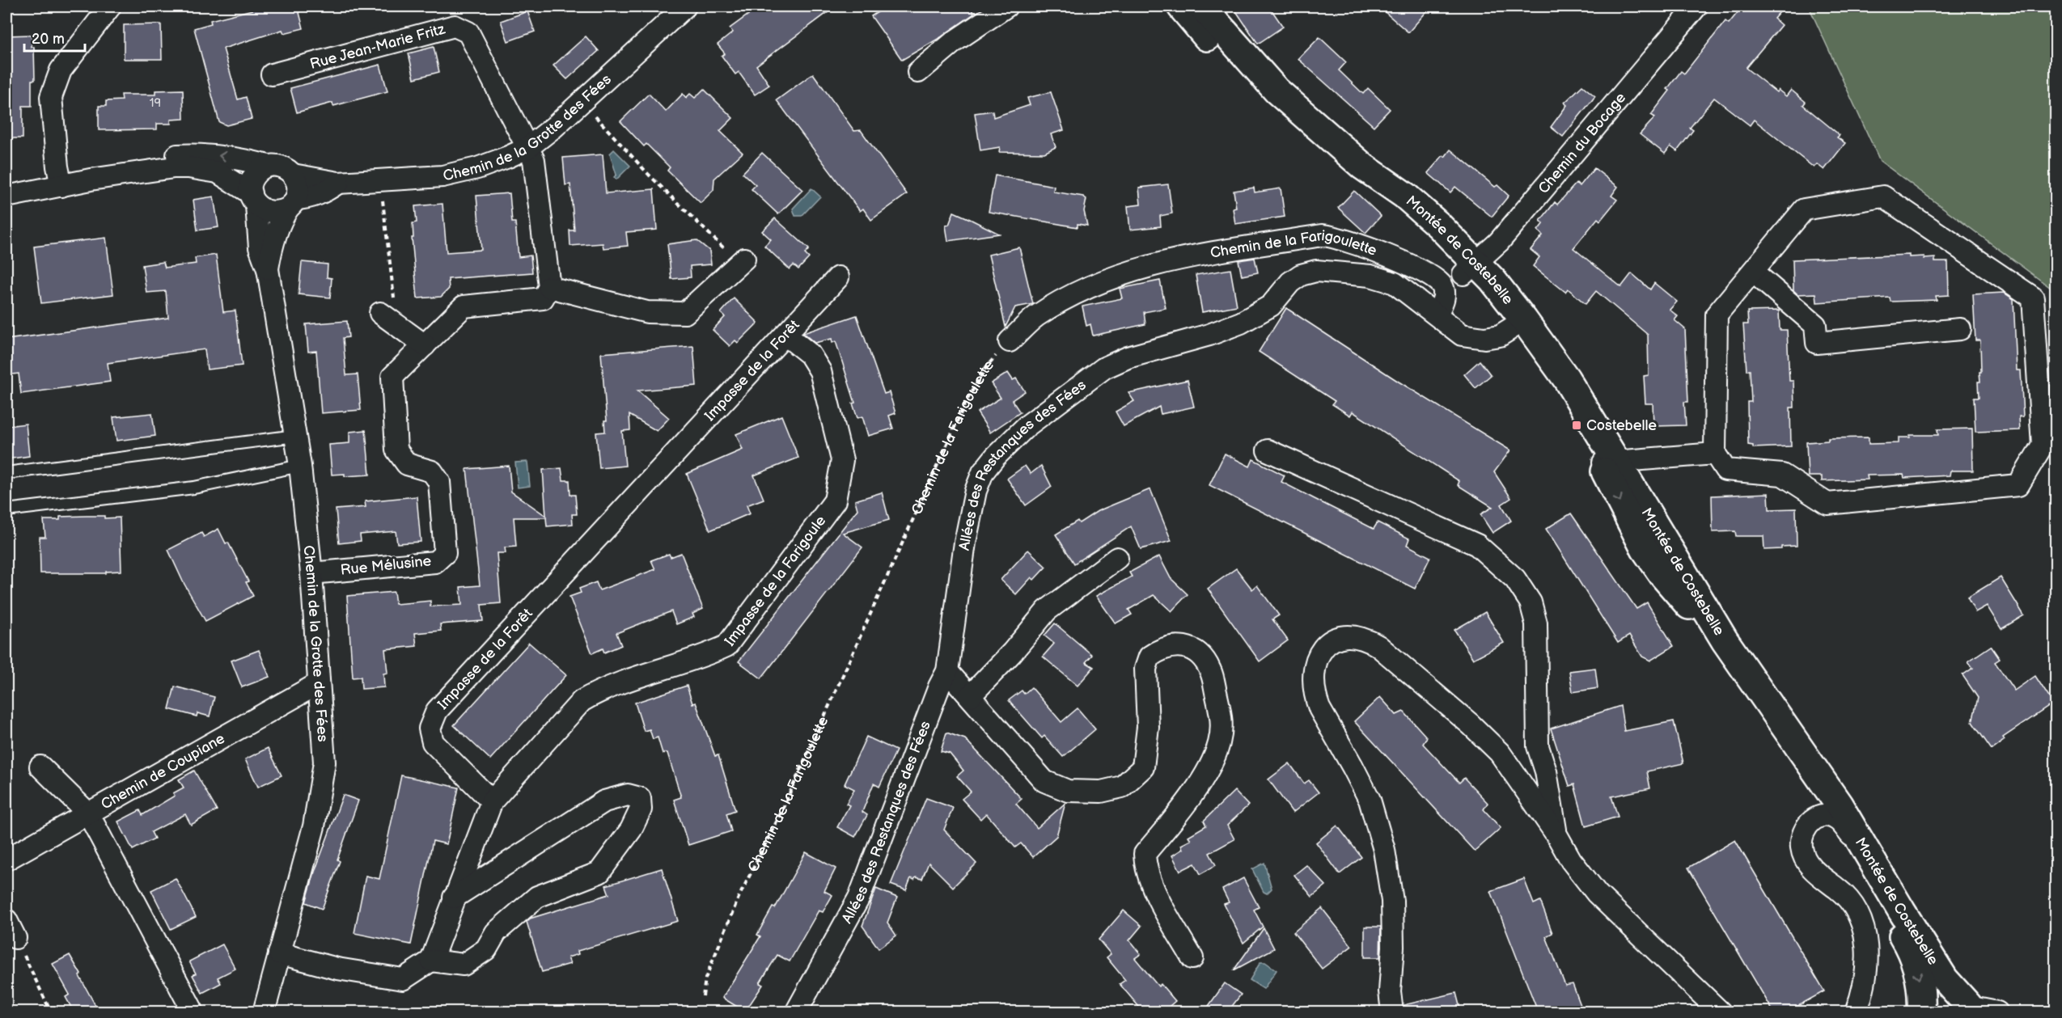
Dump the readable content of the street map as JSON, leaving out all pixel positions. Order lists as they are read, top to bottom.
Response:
{
  "streets": {
    "main road": ["Montée de Costebelle"],
    "street": [
      "Rue Jean-Marie Fritz",
      "Chemin de la Grotte des Fées",
      "Chemin du Bocage",
      "Chemin de la Farigoulette",
      "Impasse de la Forêt",
      "Allées des Restanques des Fées",
      "Rue Mélusine",
      "Impasse de la Farigoule",
      "Chemin de Coupiane"
    ]
  },
  "crossings": [
    ["Rue Jean-Marie Fritz", "Chemin de la Grotte des Fées"],
    ["Chemin de la Grotte des Fées", "Rue Mélusine"],
    ["Chemin de la Grotte des Fées", "Chemin de Coupiane"],
    ["Chemin du Bocage", "Montée de Costebelle"],
    ["Montée de Costebelle", "Allées des Restanques des Fées"],
    ["Chemin de la Farigoulette", "Allées des Restanques des Fées"],
    ["Impasse de la Forêt", "Impasse de la Farigoule"]
  ],
  "places": {
    "transit": ["Costebelle"]
  },
  "house_numbers": ["19"],
  "scale_bar": "20 m"
}
